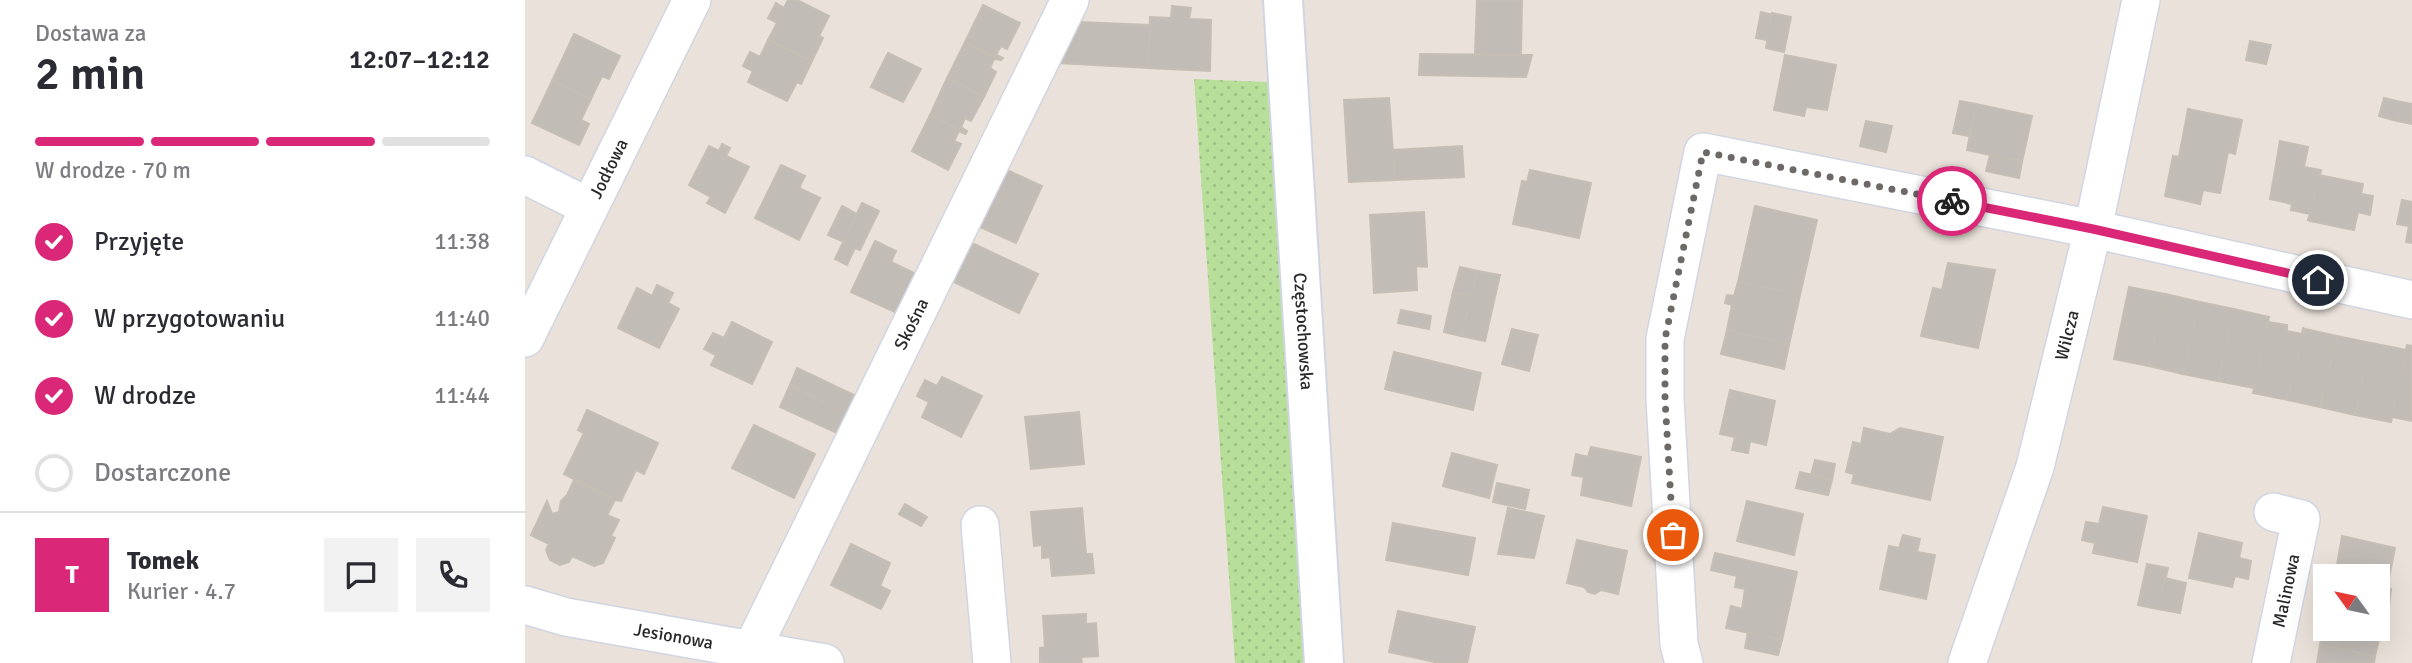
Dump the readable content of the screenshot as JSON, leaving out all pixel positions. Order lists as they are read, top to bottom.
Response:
{
  "streets": {
    "main road": ["Częstochowska"],
    "street": [
      "Jodłowa",
      "Skośna",
      "Wilcza",
      "Malinowa",
      "Jesionowa"
    ]
  },
  "crossings": [
    ["Skośna", "Jesionowa"]
  ],
  "north": "top left",
  "page": {
    "heading": ["2 min", "Dostawa za", "12:07–12:12"],
    "panel": ["Tomek", "Kurier · 4.7"],
    "bar": "W drodze · 70 m",
    "list": [
      ["Przyjęte", "11:38"],
      ["W przygotowaniu", "11:40"],
      ["W drodze", "11:44"],
      "Dostarczone"
    ],
    "round": "T"
  }
}
